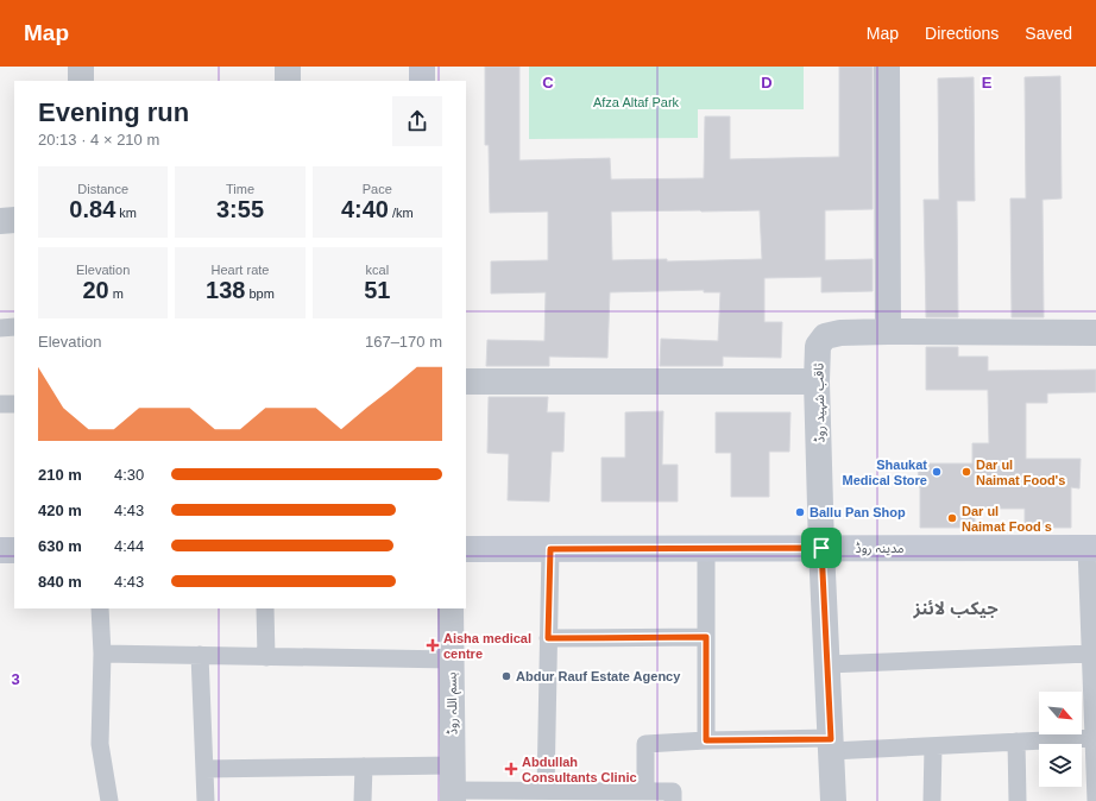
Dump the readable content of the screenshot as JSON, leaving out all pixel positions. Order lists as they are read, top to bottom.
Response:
{
  "streets": {
    "street": ["ثاقب شہید روڈ", "مدینہ روڈ", "بسم اللہ روڈ"]
  },
  "crossings": [
    ["ثاقب شہید روڈ", "مدینہ روڈ"]
  ],
  "districts": ["جیکب لائنز"],
  "parks": ["Afza Altaf Park"],
  "places": {
    "other": [
      "Shaukat Medical Store",
      "Dar ul Naimat Food's",
      "Ballu Pan Shop",
      "Dar ul Naimat Food s",
      "Abdur Rauf Estate Agency"
    ],
    "health": ["Aisha medical centre", "Abdullah Consultants Clinic"]
  },
  "north": "bottom right",
  "page": {
    "header": "Map",
    "nav": ["Map", "Directions", "Saved"],
    "heading": ["Evening run", "20:13 · 4 × 210 m"],
    "stats": [
      ["Distance", "0.84 km"],
      ["Time", "3:55"],
      ["Pace", "4:40 /km"],
      ["Elevation", "20 m"],
      ["Heart rate", "138 bpm"],
      ["kcal", "51"]
    ],
    "chart": ["Elevation", "167–170 m"],
    "list": [
      {
        "name": "210 m",
        "note": "4:30"
      },
      {
        "name": "420 m",
        "note": "4:43"
      },
      {
        "name": "630 m",
        "note": "4:44"
      },
      {
        "name": "840 m",
        "note": "4:43"
      }
    ]
  },
  "grid": {
    "columns": ["C", "D", "E"],
    "rows": ["3"]
  }
}
